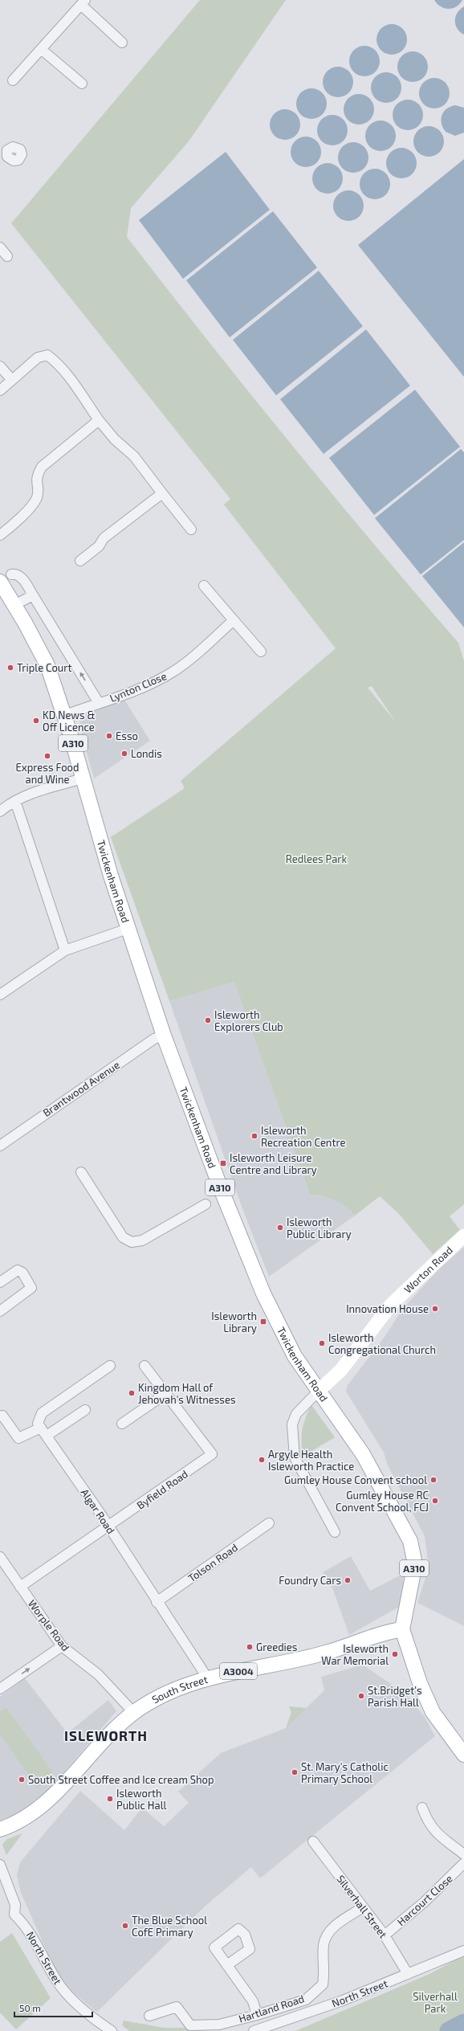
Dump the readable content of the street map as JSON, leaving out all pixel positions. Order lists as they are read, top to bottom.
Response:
{
  "streets": {
    "main road": [
      "A310",
      "Twickenham Road",
      "A3004",
      "South Street"
    ],
    "street": [
      "Lynton Close",
      "Brantwood Avenue",
      "Worton Road",
      "Byfield Road",
      "Algar Road",
      "Tolson Road",
      "Worple Road",
      "Harcourt Close",
      "Silverhall Street",
      "North Street",
      "Hartland Road"
    ]
  },
  "crossings": [
    ["Lynton Close", "Twickenham Road"],
    ["Twickenham Road", "Brantwood Avenue"],
    ["Twickenham Road", "Worton Road"],
    ["Twickenham Road", "South Street"],
    ["Byfield Road", "Algar Road"],
    ["Byfield Road", "Worple Road"],
    ["Algar Road", "Tolson Road"],
    ["Algar Road", "South Street"],
    ["Worple Road", "South Street"],
    ["Harcourt Close", "Silverhall Street"],
    ["Silverhall Street", "North Street"],
    ["Silverhall Street", "Hartland Road"]
  ],
  "districts": ["ISLEWORTH"],
  "parks": ["Redlees Park", "Silverhall Park"],
  "places": {
    "other": [
      "Triple Court",
      "KD News & Off Licence",
      "Esso",
      "Londis",
      "Express Food and Wine",
      "Isleworth Explorers Club",
      "Isleworth Recreation Centre",
      "Isleworth Public Library",
      "Innovation House",
      "Isleworth Congregational Church",
      "Kingdom Hall of Jehovah's Witnesses",
      "Argyle Health Isleworth Practice",
      "Gumley House Convent school",
      "Gumley House RC Convent School, FCJ",
      "Foundry Cars",
      "Greedies",
      "Isleworth War Memorial",
      "St.Bridget's Parish Hall",
      "St. Mary's Catholic Primary School",
      "South Street Coffee and Ice cream Shop",
      "Isleworth Public Hall",
      "The Blue School CofE Primary"
    ],
    "transit": ["Isleworth Leisure Centre and Library", "Isleworth Library"]
  },
  "scale_bar": "50 m"
}
